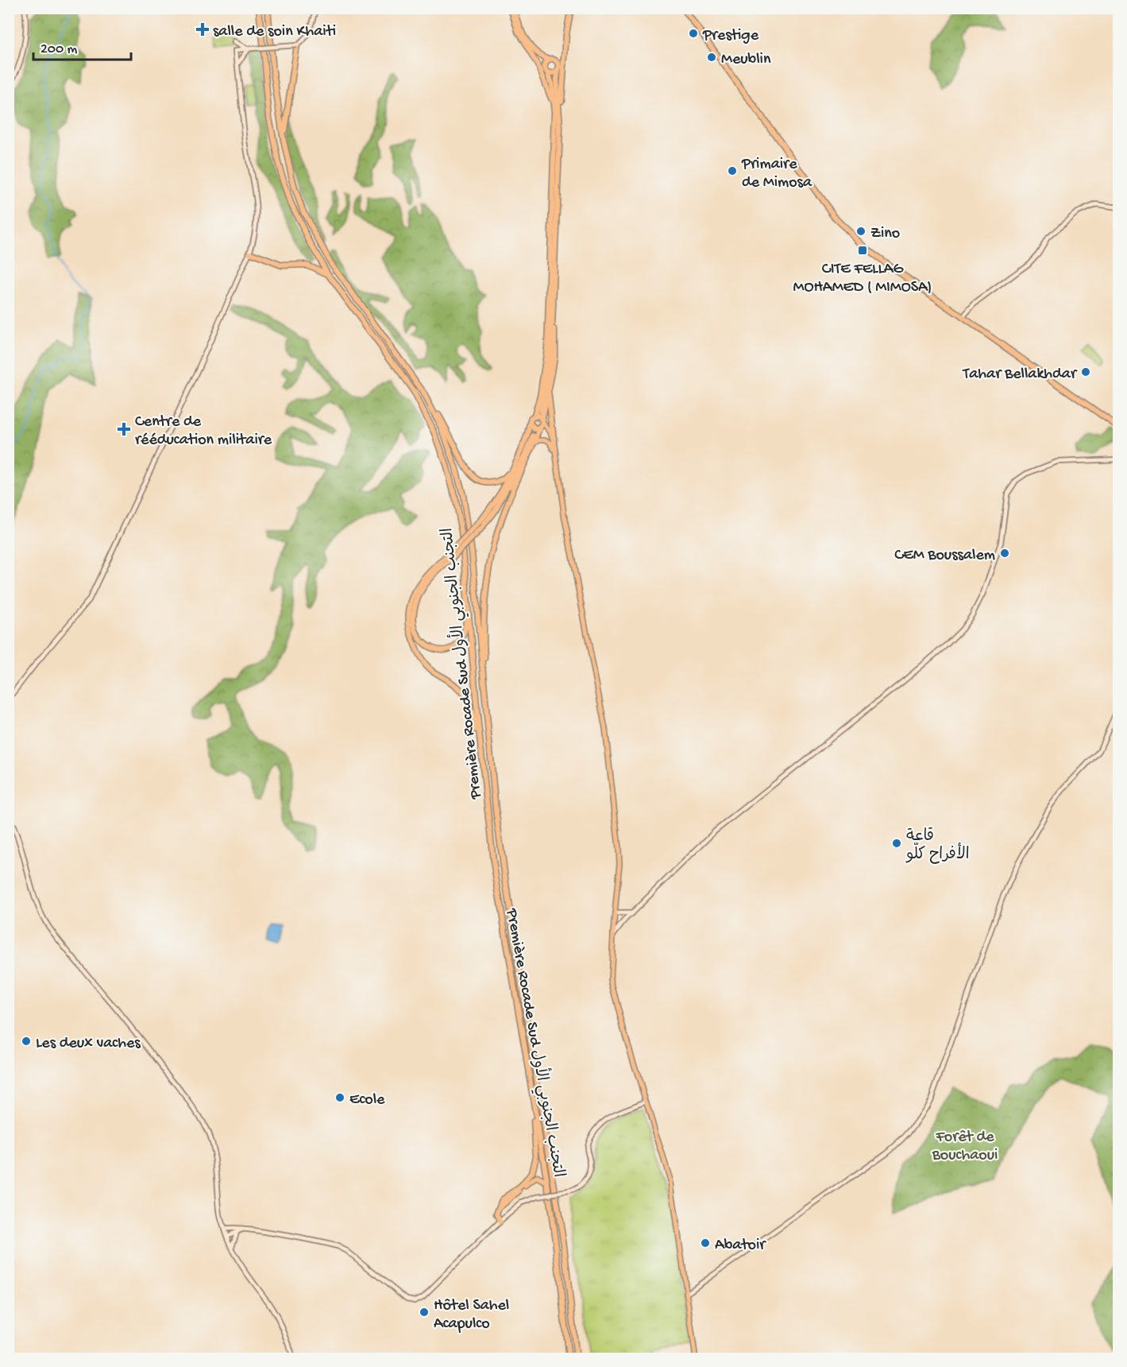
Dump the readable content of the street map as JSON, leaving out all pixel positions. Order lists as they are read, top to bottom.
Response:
{
  "streets": {
    "highway": ["Première Rocade Sud التجنب الجنوبي الأول"]
  },
  "parks": ["Forêt de Bouchaoui"],
  "places": {
    "health": ["salle de soin Khaiti", "Centre de rééducation militaire"],
    "other": [
      "Prestige",
      "Meublin",
      "Primaire de Mimosa",
      "Zino",
      "Tahar Bellakhdar",
      "CEM Boussalem",
      "قاعة الأفراح كلّو",
      "Les deux vaches",
      "Ecole",
      "Abatoir",
      "Hôtel Sahel Acapulco"
    ],
    "transit": ["CITE FELLAG MOHAMED ( MIMOSA)"]
  },
  "scale_bar": "200 m"
}
